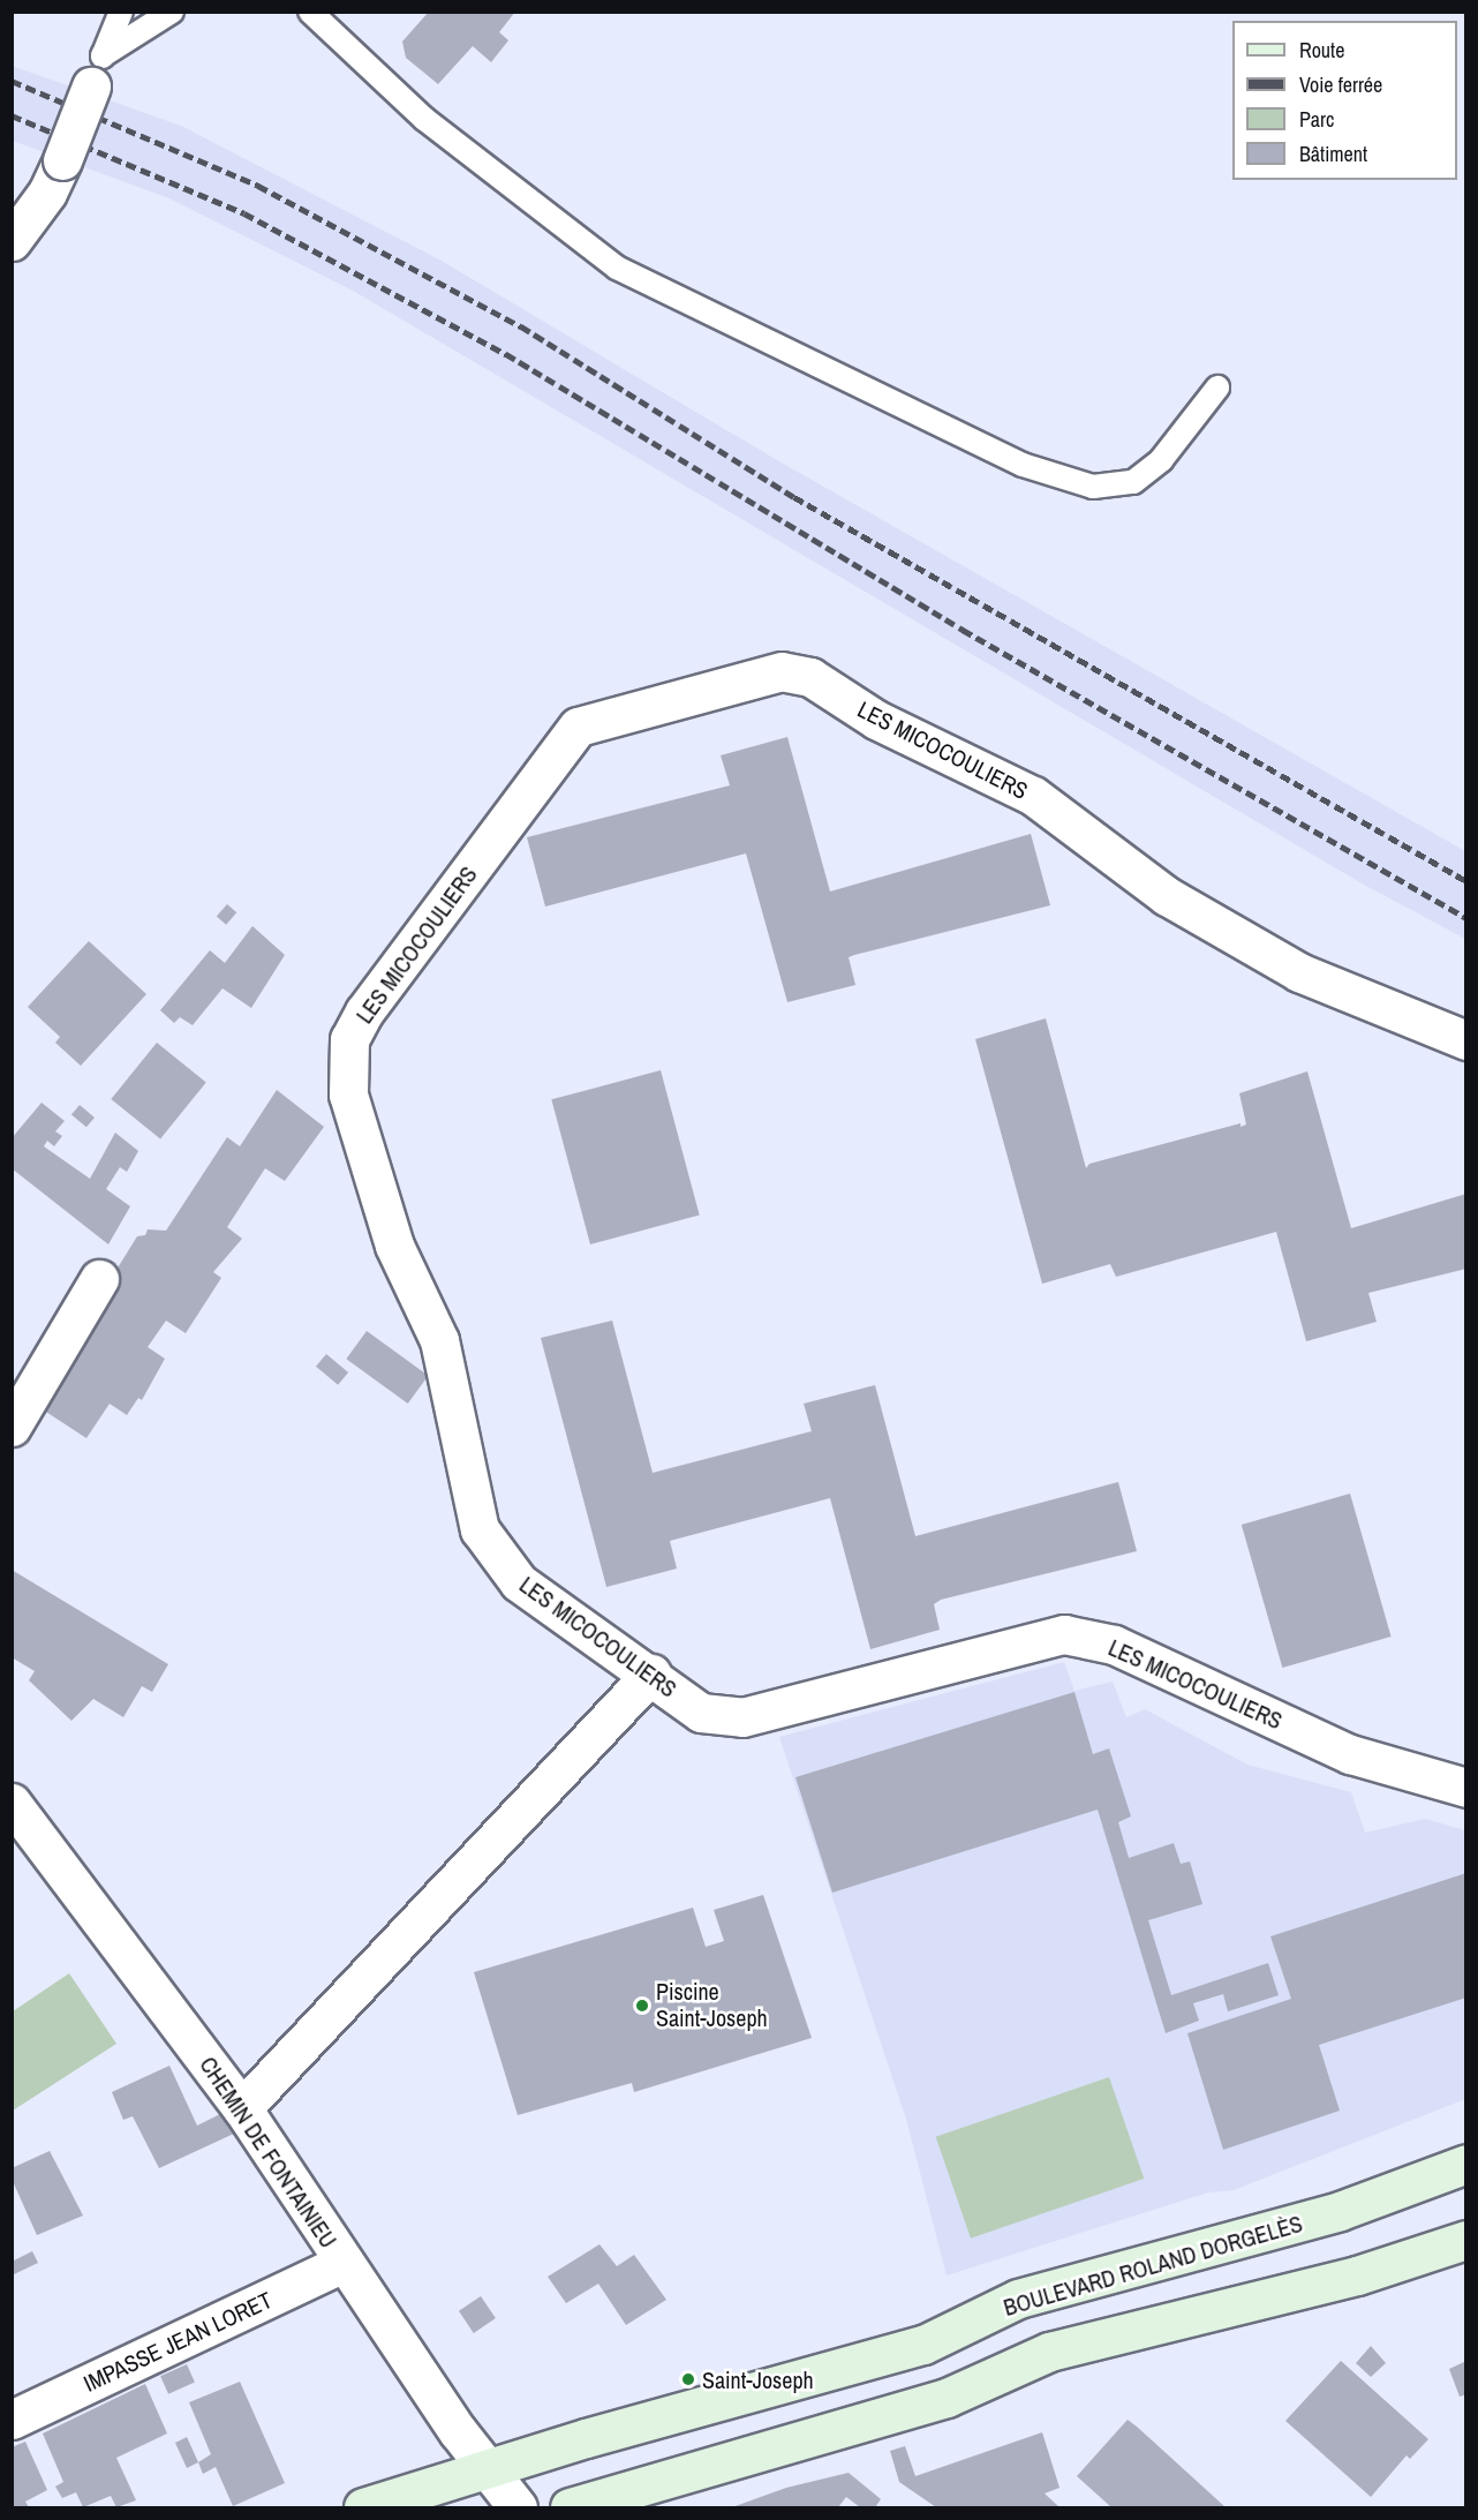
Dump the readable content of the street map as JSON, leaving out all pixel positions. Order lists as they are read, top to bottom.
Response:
{
  "streets": {
    "main road": ["BOULEVARD ROLAND DORGELÈS"],
    "street": ["LES MICOCOULIERS", "CHEMIN DE FONTAINIEU", "IMPASSE JEAN LORET"]
  },
  "crossings": [
    ["CHEMIN DE FONTAINIEU", "BOULEVARD ROLAND DORGELÈS"],
    ["CHEMIN DE FONTAINIEU", "IMPASSE JEAN LORET"]
  ],
  "places": ["Piscine Saint-Joseph", "Saint-Joseph"],
  "legend": [
    "Route",
    "Voie ferrée",
    "Parc",
    "Bâtiment"
  ]
}
